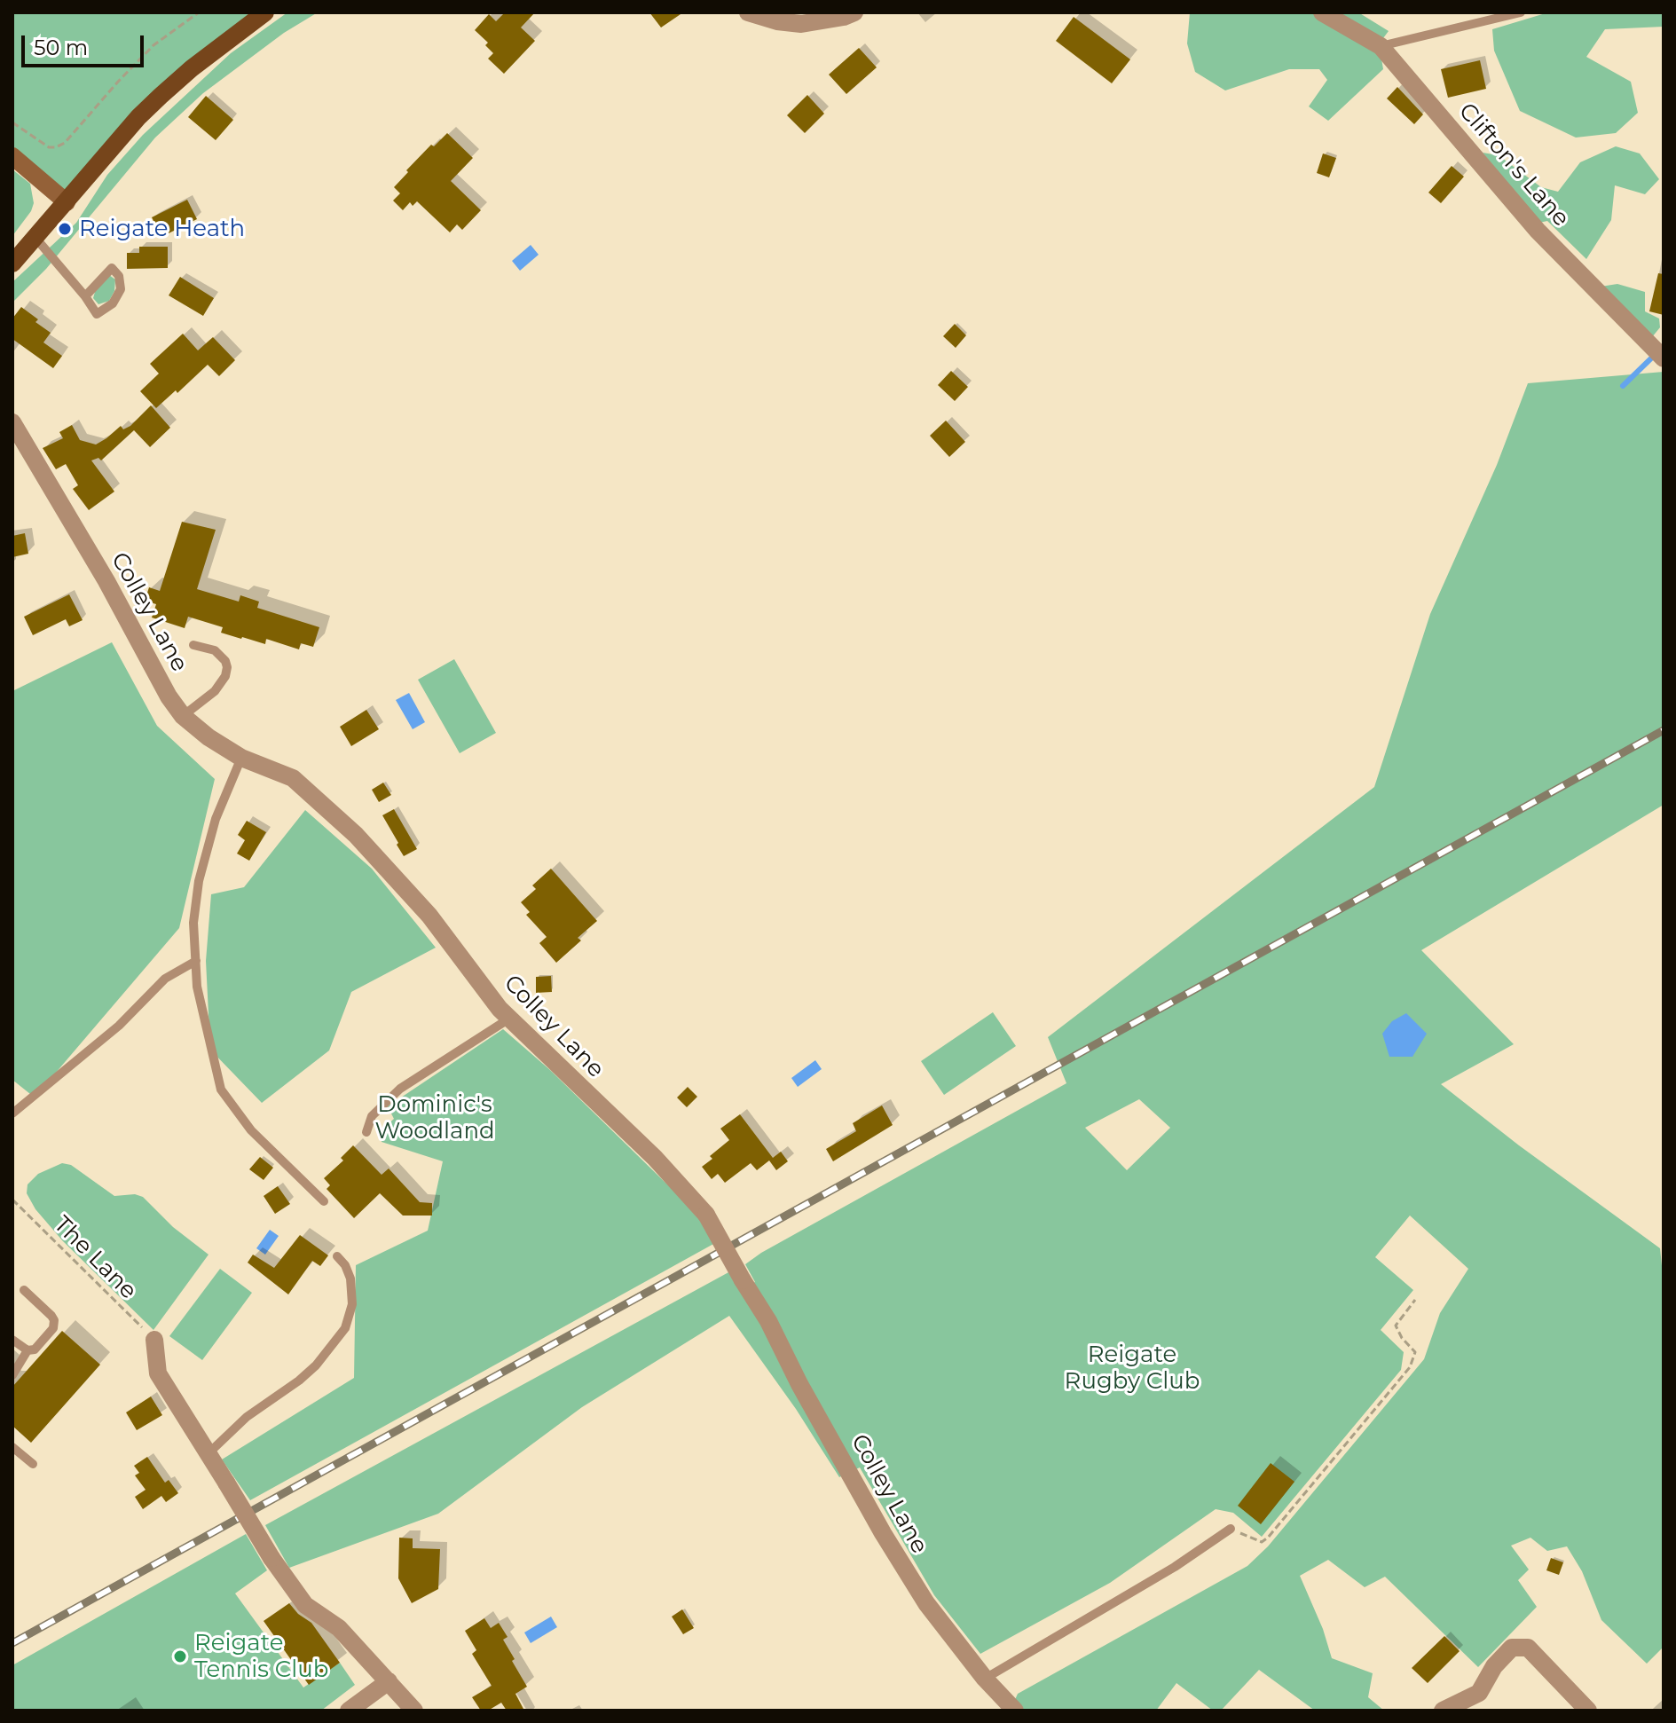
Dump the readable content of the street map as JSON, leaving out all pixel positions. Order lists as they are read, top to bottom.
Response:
{
  "streets": {
    "street": ["Clifton's Lane", "Colley Lane"],
    "path": ["The Lane"]
  },
  "parks": ["Dominic's Woodland", "Reigate Rugby Club"],
  "places": ["Reigate Heath", "Reigate Tennis Club"],
  "scale_bar": "50 m"
}
